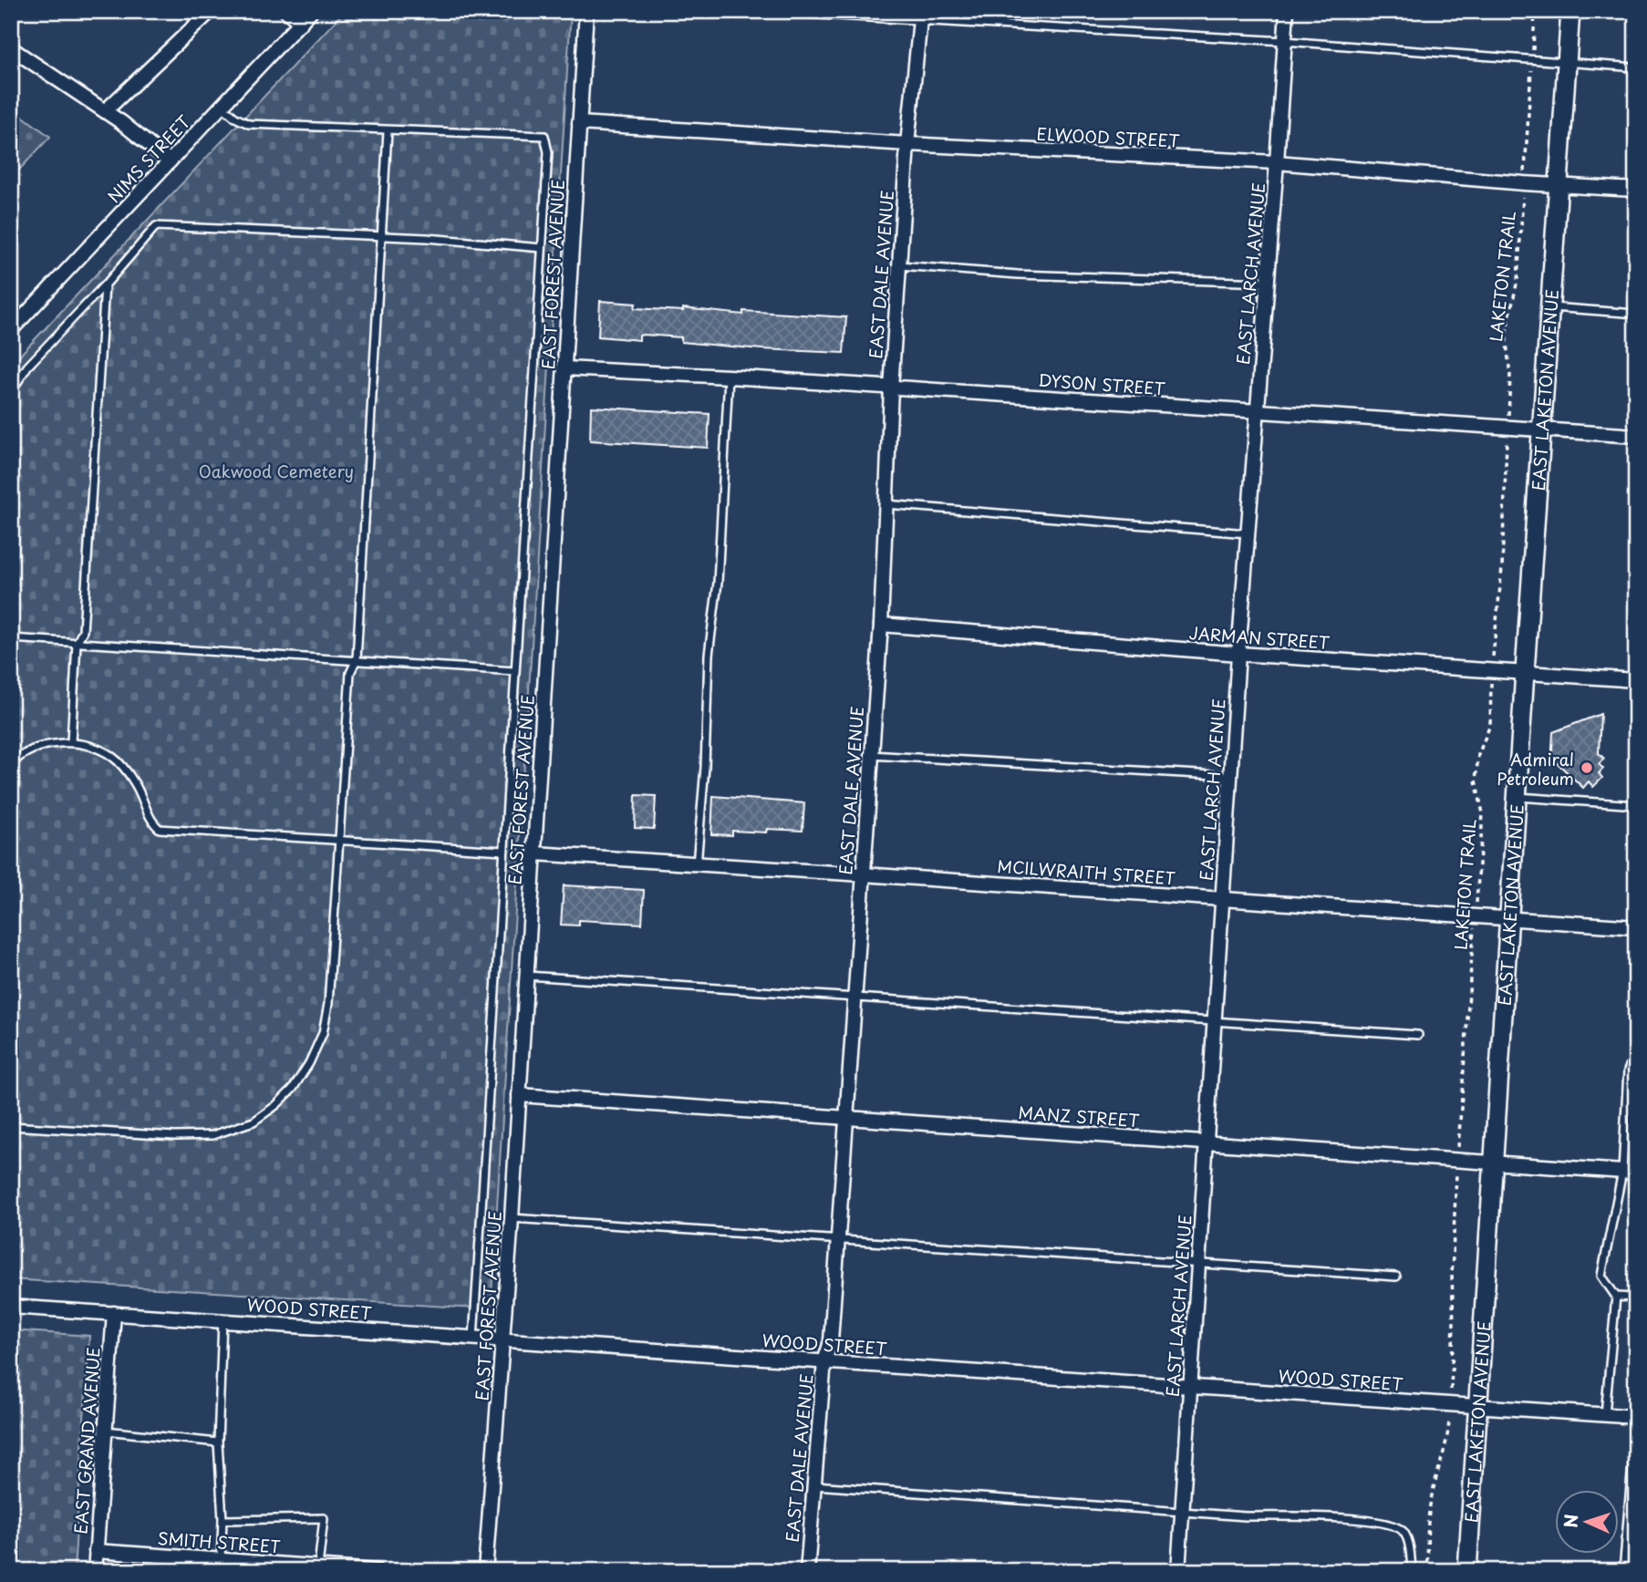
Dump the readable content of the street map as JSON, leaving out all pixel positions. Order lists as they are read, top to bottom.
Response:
{
  "streets": {
    "main road": ["EAST LAKETON AVENUE"],
    "street": [
      "ELWOOD STREET",
      "NIMS STREET",
      "EAST LARCH AVENUE",
      "EAST FOREST AVENUE",
      "EAST DALE AVENUE",
      "DYSON STREET",
      "JARMAN STREET",
      "MCILWRAITH STREET",
      "MANZ STREET",
      "WOOD STREET",
      "EAST GRAND AVENUE",
      "SMITH STREET"
    ],
    "path": ["LAKETON TRAIL"]
  },
  "crossings": [
    ["ELWOOD STREET", "EAST LARCH AVENUE"],
    ["ELWOOD STREET", "EAST FOREST AVENUE"],
    ["ELWOOD STREET", "EAST DALE AVENUE"],
    ["ELWOOD STREET", "LAKETON TRAIL"],
    ["ELWOOD STREET", "EAST LAKETON AVENUE"],
    ["EAST LARCH AVENUE", "DYSON STREET"],
    ["EAST LARCH AVENUE", "JARMAN STREET"],
    ["EAST LARCH AVENUE", "MCILWRAITH STREET"],
    ["EAST LARCH AVENUE", "MANZ STREET"],
    ["EAST LARCH AVENUE", "WOOD STREET"],
    ["EAST FOREST AVENUE", "DYSON STREET"],
    ["EAST FOREST AVENUE", "MCILWRAITH STREET"],
    ["EAST FOREST AVENUE", "MANZ STREET"],
    ["EAST FOREST AVENUE", "WOOD STREET"],
    ["EAST DALE AVENUE", "DYSON STREET"],
    ["EAST DALE AVENUE", "JARMAN STREET"],
    ["EAST DALE AVENUE", "MCILWRAITH STREET"],
    ["EAST DALE AVENUE", "MANZ STREET"],
    ["EAST DALE AVENUE", "WOOD STREET"],
    ["LAKETON TRAIL", "DYSON STREET"],
    ["LAKETON TRAIL", "JARMAN STREET"],
    ["LAKETON TRAIL", "MCILWRAITH STREET"],
    ["LAKETON TRAIL", "MANZ STREET"],
    ["LAKETON TRAIL", "WOOD STREET"],
    ["DYSON STREET", "EAST LAKETON AVENUE"],
    ["EAST LAKETON AVENUE", "JARMAN STREET"],
    ["EAST LAKETON AVENUE", "MCILWRAITH STREET"],
    ["EAST LAKETON AVENUE", "MANZ STREET"],
    ["EAST LAKETON AVENUE", "WOOD STREET"],
    ["WOOD STREET", "EAST GRAND AVENUE"],
    ["EAST GRAND AVENUE", "SMITH STREET"]
  ],
  "parks": ["Oakwood Cemetery"],
  "places": ["Admiral Petroleum"],
  "north": "left"
}
